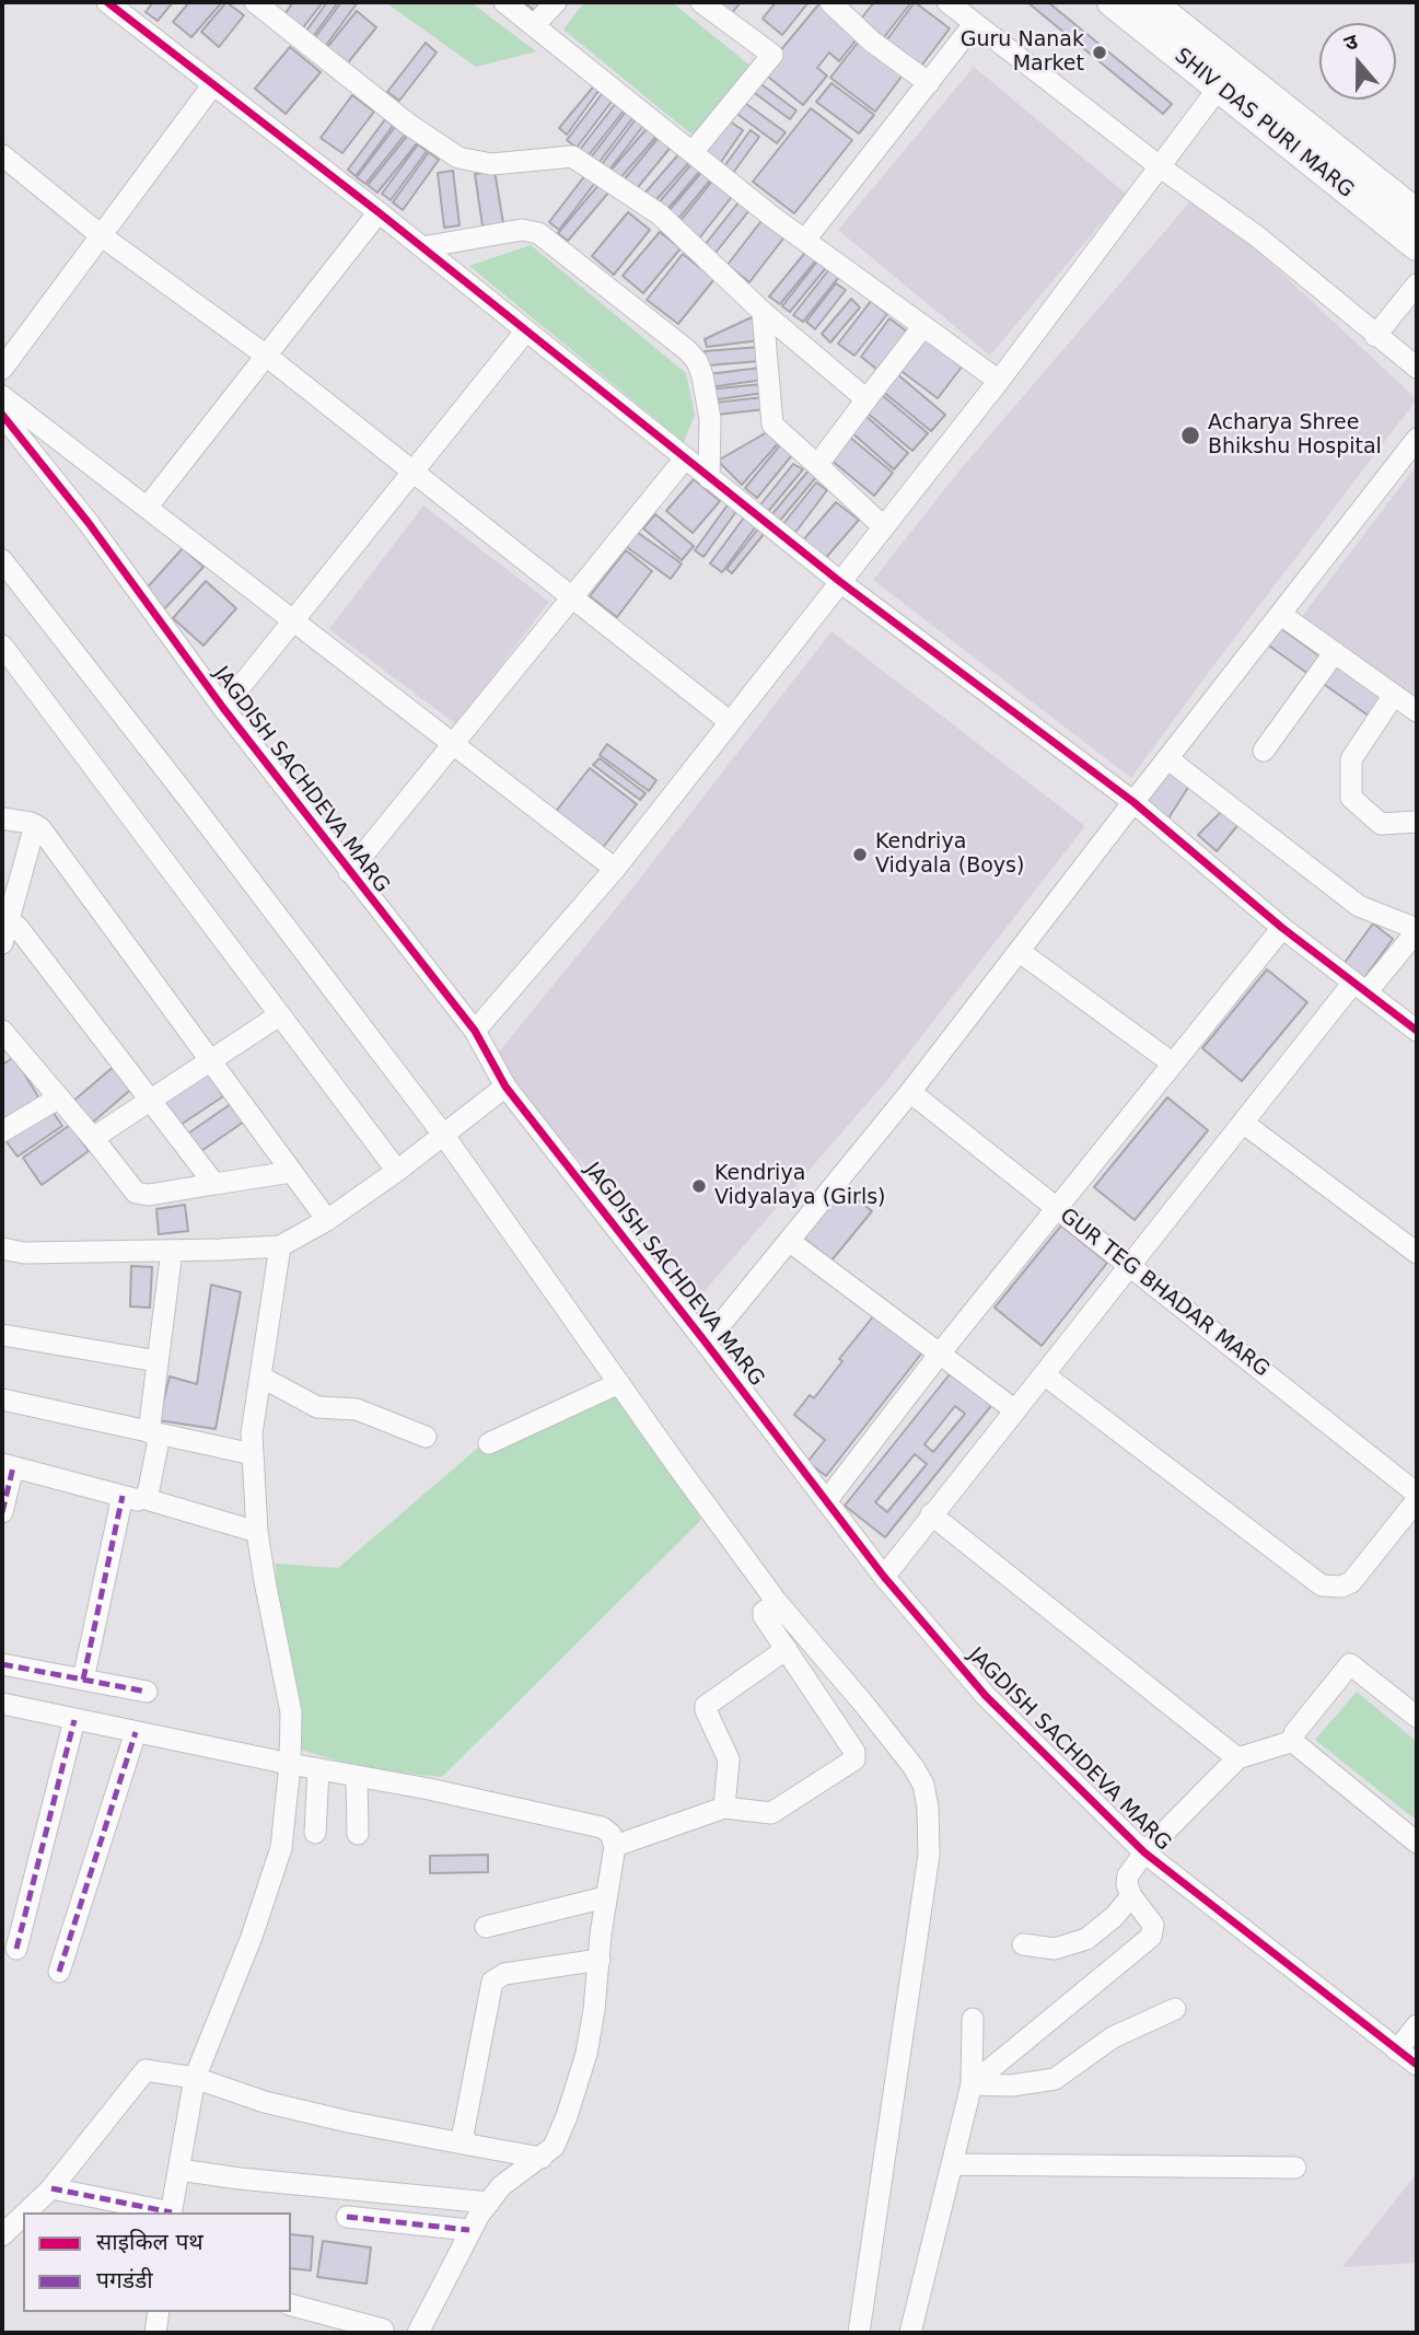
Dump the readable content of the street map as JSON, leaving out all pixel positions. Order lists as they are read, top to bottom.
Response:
{
  "streets": {
    "main road": ["SHIV DAS PURI MARG"],
    "street": ["JAGDISH SACHDEVA MARG", "GUR TEG BHADAR MARG"]
  },
  "places": [
    "Guru Nanak Market",
    "Acharya Shree Bhikshu Hospital",
    "Kendriya Vidyala (Boys)",
    "Kendriya Vidyalaya (Girls)"
  ],
  "legend": ["साइकिल पथ", "पगडंडी"],
  "north": "top"
}
